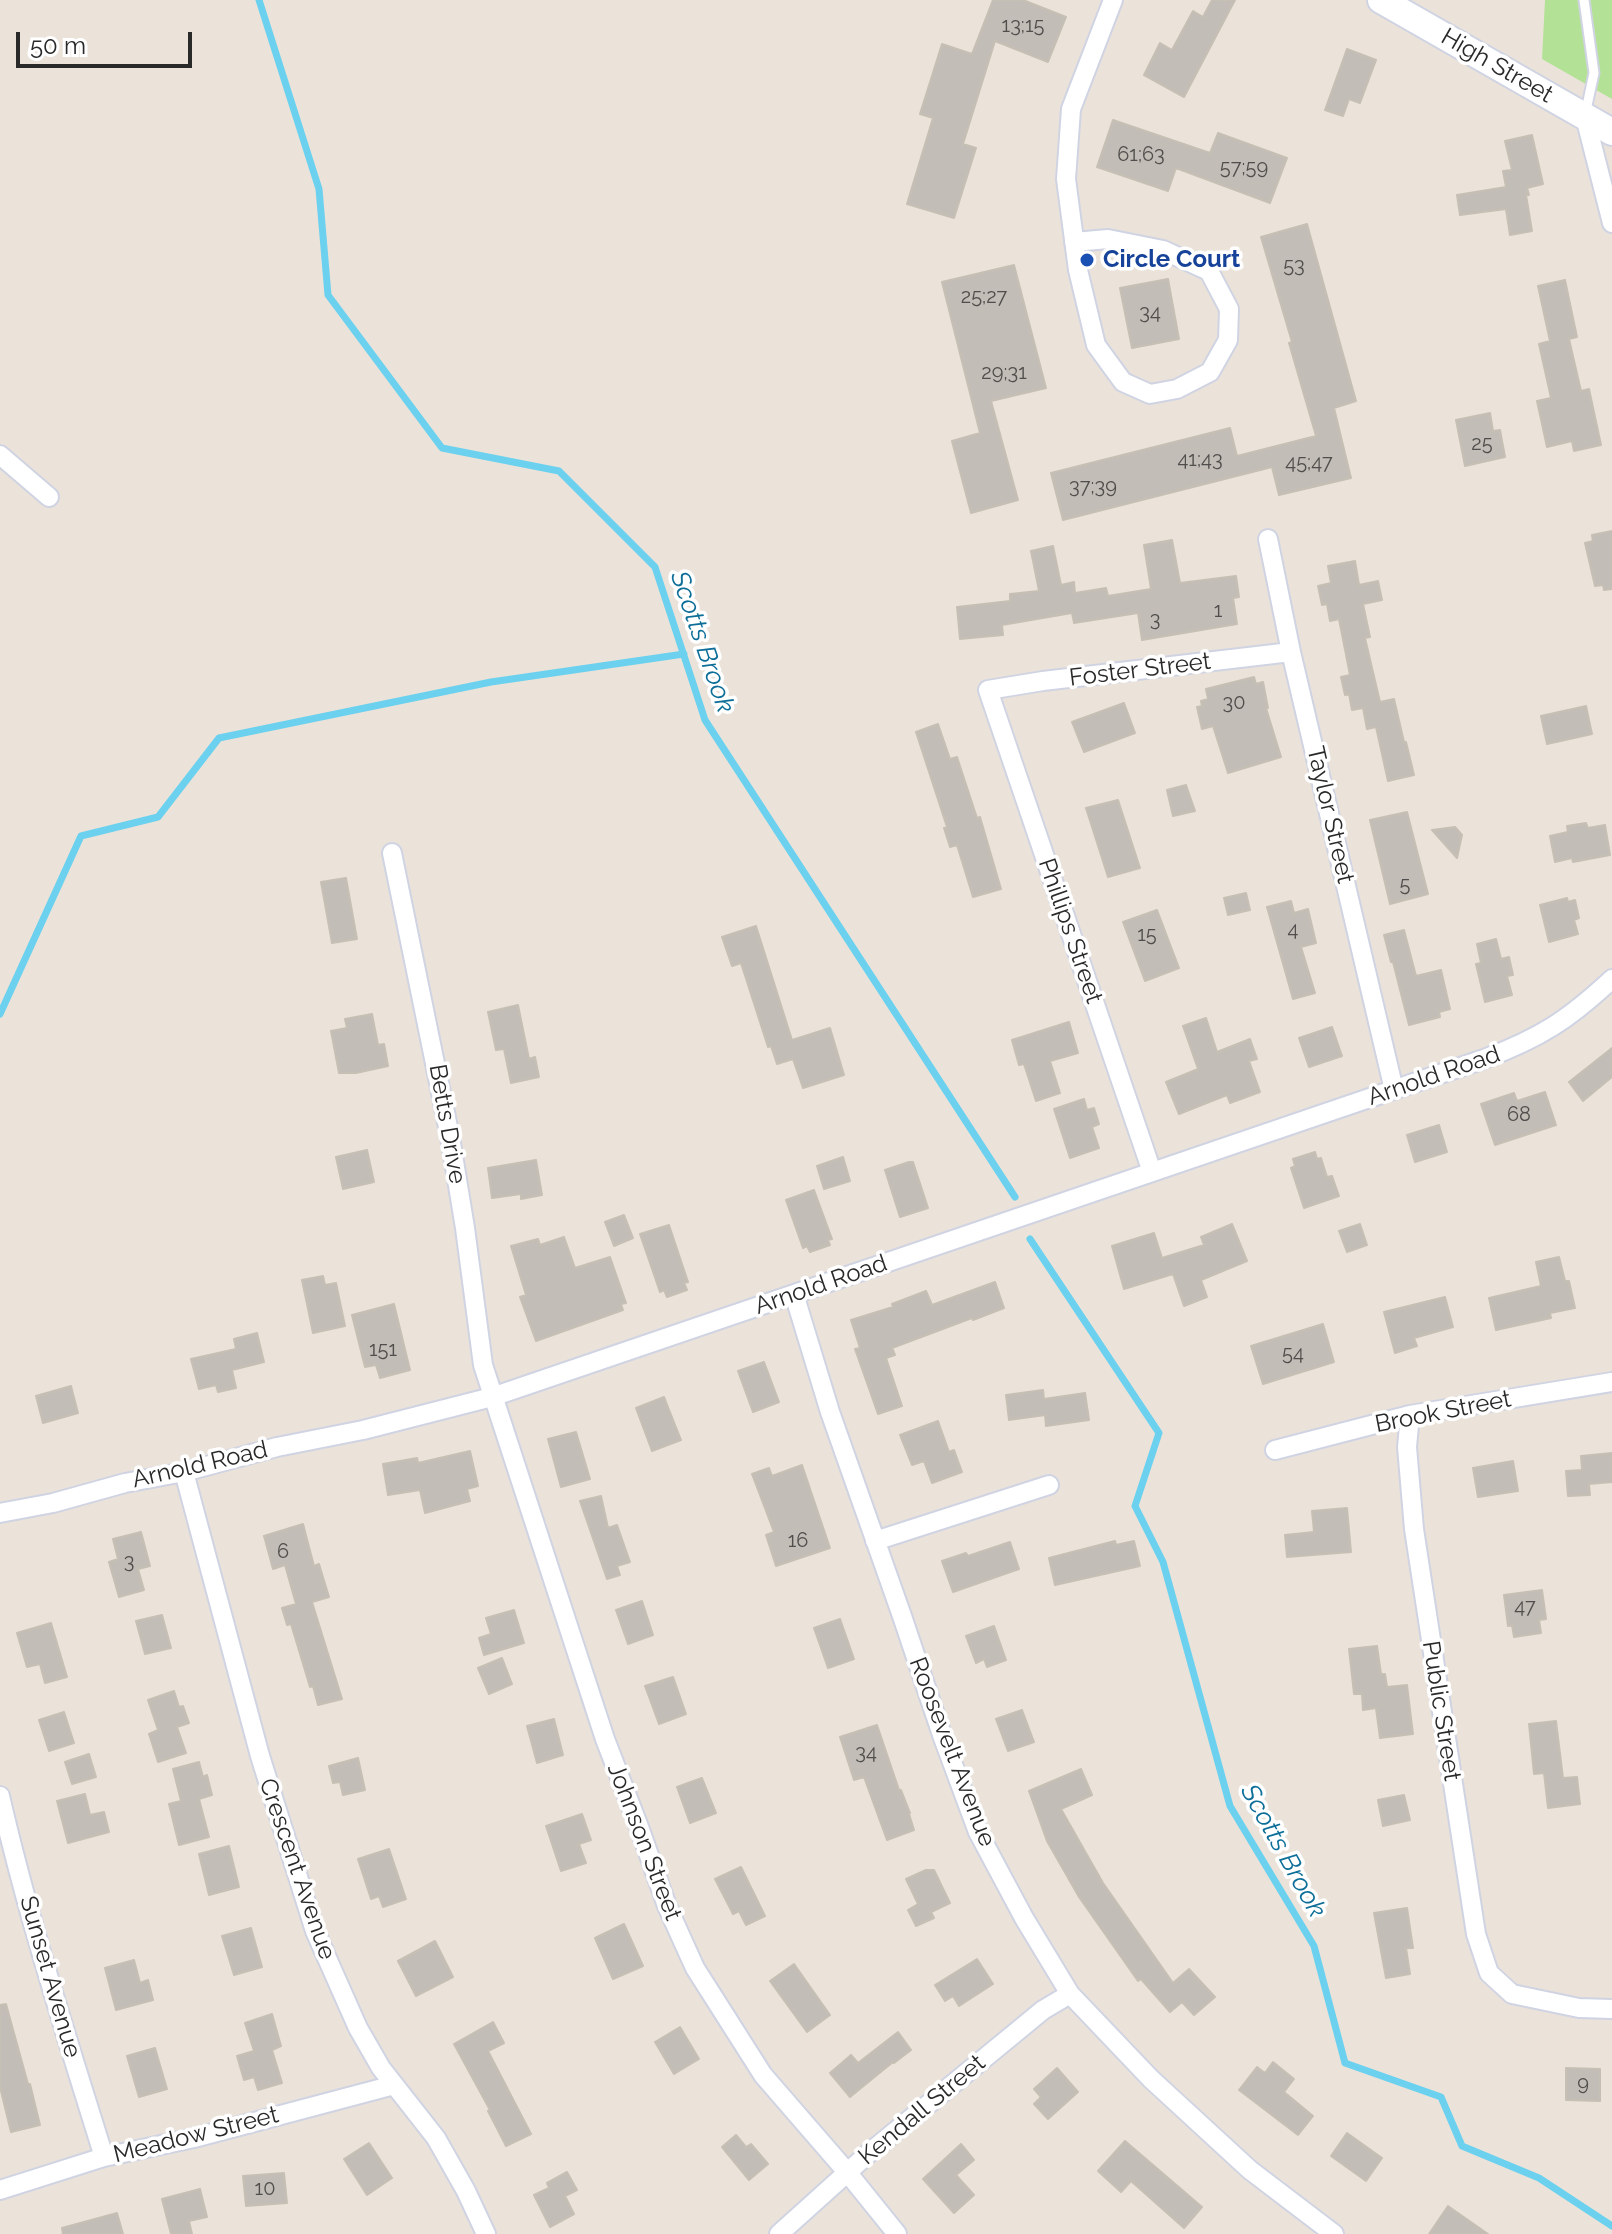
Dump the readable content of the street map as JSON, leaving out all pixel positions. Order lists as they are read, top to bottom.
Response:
{
  "streets": {
    "street": [
      "High Street",
      "Foster Street",
      "Taylor Street",
      "Phillips Street",
      "Arnold Road",
      "Betts Drive",
      "Brook Street",
      "Public Street",
      "Roosevelt Avenue",
      "Johnson Street",
      "Crescent Avenue",
      "Sunset Avenue",
      "Kendall Street",
      "Meadow Street"
    ]
  },
  "crossings": [
    ["Foster Street", "Taylor Street"],
    ["Foster Street", "Phillips Street"],
    ["Taylor Street", "Arnold Road"],
    ["Phillips Street", "Arnold Road"],
    ["Arnold Road", "Betts Drive"],
    ["Arnold Road", "Roosevelt Avenue"],
    ["Arnold Road", "Johnson Street"],
    ["Arnold Road", "Crescent Avenue"],
    ["Betts Drive", "Johnson Street"],
    ["Brook Street", "Public Street"],
    ["Roosevelt Avenue", "Kendall Street"],
    ["Johnson Street", "Kendall Street"],
    ["Crescent Avenue", "Meadow Street"],
    ["Sunset Avenue", "Meadow Street"]
  ],
  "water": ["Scotts Brook"],
  "places": ["Circle Court"],
  "house_numbers": [
    "13;15",
    "61;63",
    "57;59",
    "53",
    "25;27",
    "34",
    "29;31",
    "25",
    "41;43",
    "45;47",
    "37;39",
    "1",
    "3",
    "30",
    "5",
    "4",
    "15",
    "68",
    "151",
    "54",
    "16",
    "6",
    "3",
    "47",
    "34",
    "9",
    "10"
  ],
  "scale_bar": "50 m"
}
